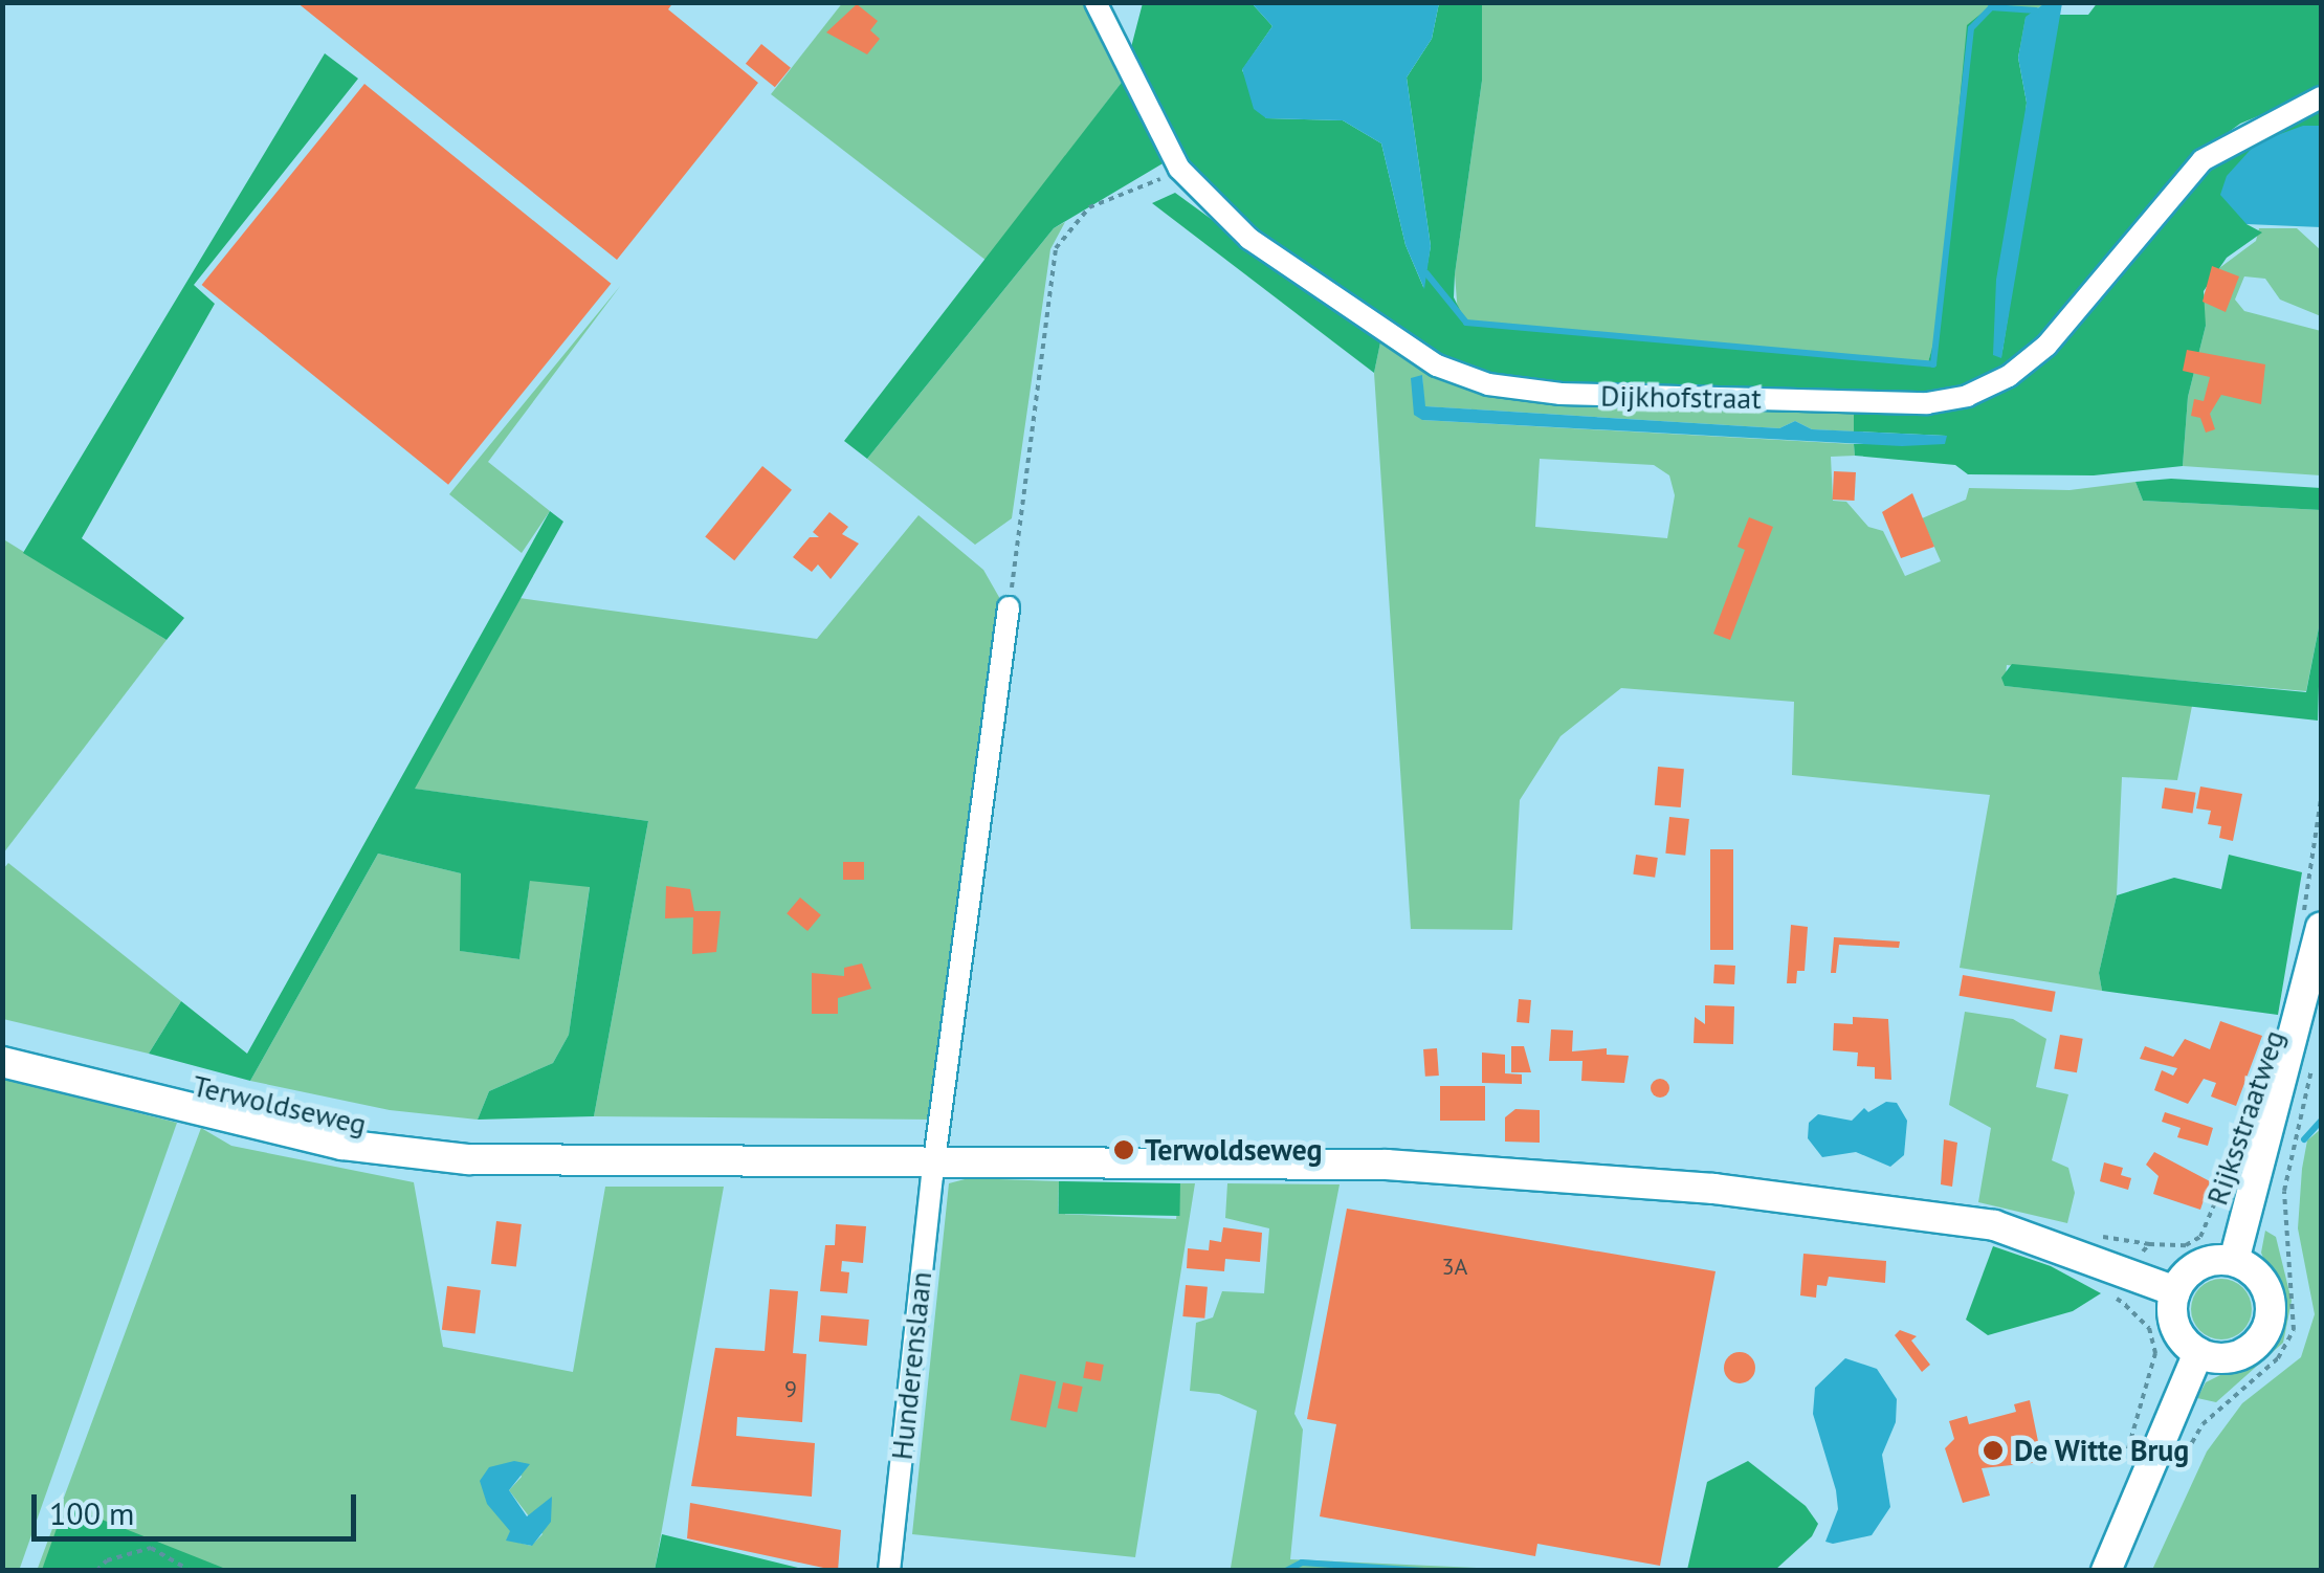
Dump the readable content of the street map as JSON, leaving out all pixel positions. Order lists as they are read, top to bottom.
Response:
{
  "streets": {
    "main road": ["Terwoldseweg", "Rijksstraatweg"],
    "street": ["Dijkhofstraat", "Hunderenslaan"]
  },
  "crossings": [
    ["Terwoldseweg", "Rijksstraatweg"],
    ["Terwoldseweg", "Hunderenslaan"]
  ],
  "places": ["Terwoldseweg", "De Witte Brug"],
  "house_numbers": ["3A", "9"],
  "scale_bar": "100 m"
}
